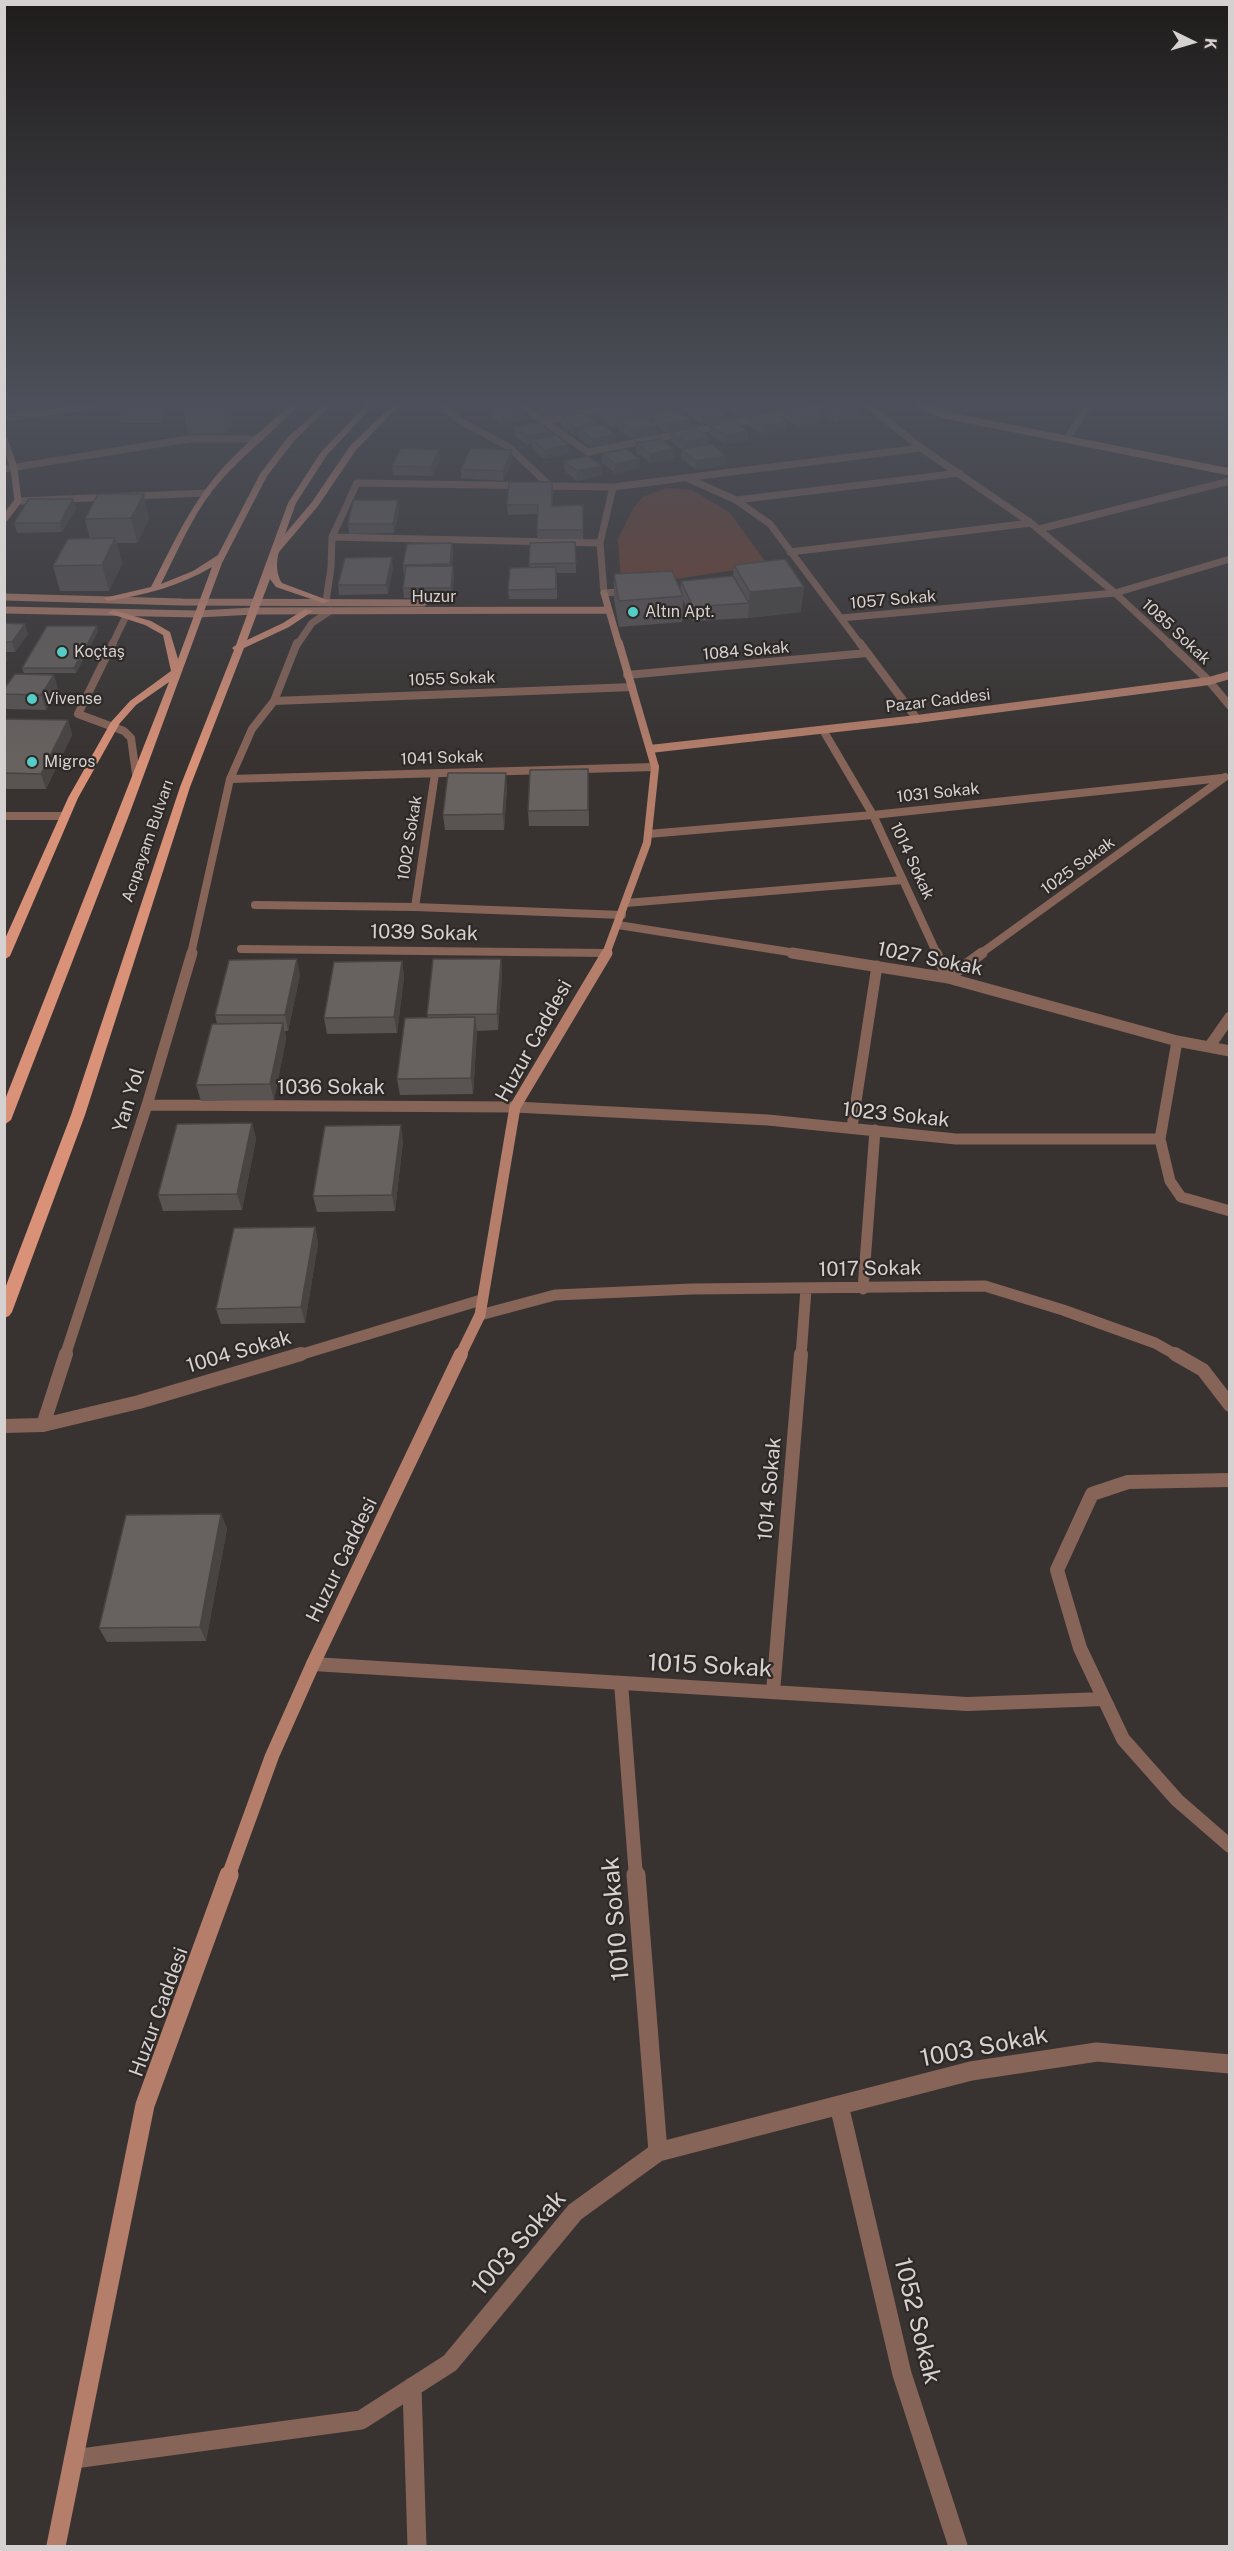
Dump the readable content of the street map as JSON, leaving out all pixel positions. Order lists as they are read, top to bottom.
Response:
{
  "streets": {
    "main road": ["Acıpayam Bulvarı"],
    "street": [
      "Huzur",
      "1057 Sokak",
      "1085 Sokak",
      "1084 Sokak",
      "1055 Sokak",
      "Pazar Caddesi",
      "1041 Sokak",
      "1031 Sokak",
      "1002 Sokak",
      "1014 Sokak",
      "1025 Sokak",
      "1039 Sokak",
      "1027 Sokak",
      "Huzur Caddesi",
      "1036 Sokak",
      "Yan Yol",
      "1023 Sokak",
      "1017 Sokak",
      "1004 Sokak",
      "1015 Sokak",
      "1010 Sokak",
      "1003 Sokak",
      "1052 Sokak"
    ]
  },
  "crossings": [
    ["Huzur", "Acıpayam Bulvarı"],
    ["Huzur", "Huzur Caddesi"],
    ["Huzur", "Yan Yol"],
    ["1057 Sokak", "1085 Sokak"],
    ["1085 Sokak", "Pazar Caddesi"],
    ["1084 Sokak", "1055 Sokak"],
    ["1084 Sokak", "Huzur Caddesi"],
    ["1055 Sokak", "Huzur Caddesi"],
    ["1055 Sokak", "Yan Yol"],
    ["Pazar Caddesi", "1014 Sokak"],
    ["Pazar Caddesi", "Huzur Caddesi"],
    ["1041 Sokak", "1002 Sokak"],
    ["1041 Sokak", "Huzur Caddesi"],
    ["1041 Sokak", "Yan Yol"],
    ["1031 Sokak", "1014 Sokak"],
    ["1031 Sokak", "1025 Sokak"],
    ["1031 Sokak", "Huzur Caddesi"],
    ["1014 Sokak", "1025 Sokak"],
    ["1014 Sokak", "1027 Sokak"],
    ["1014 Sokak", "1017 Sokak"],
    ["1014 Sokak", "1015 Sokak"],
    ["1025 Sokak", "1027 Sokak"],
    ["1039 Sokak", "Huzur Caddesi"],
    ["1027 Sokak", "Huzur Caddesi"],
    ["Huzur Caddesi", "1036 Sokak"],
    ["Huzur Caddesi", "1023 Sokak"],
    ["Huzur Caddesi", "1017 Sokak"],
    ["Huzur Caddesi", "1004 Sokak"],
    ["Huzur Caddesi", "1015 Sokak"],
    ["Huzur Caddesi", "1003 Sokak"],
    ["1036 Sokak", "Yan Yol"],
    ["1036 Sokak", "1023 Sokak"],
    ["Yan Yol", "1004 Sokak"],
    ["1015 Sokak", "1010 Sokak"],
    ["1010 Sokak", "1003 Sokak"],
    ["1003 Sokak", "1052 Sokak"]
  ],
  "places": [
    "Altın Apt.",
    "Koçtaş",
    "Vivense",
    "Migros"
  ],
  "north": "right"
}
